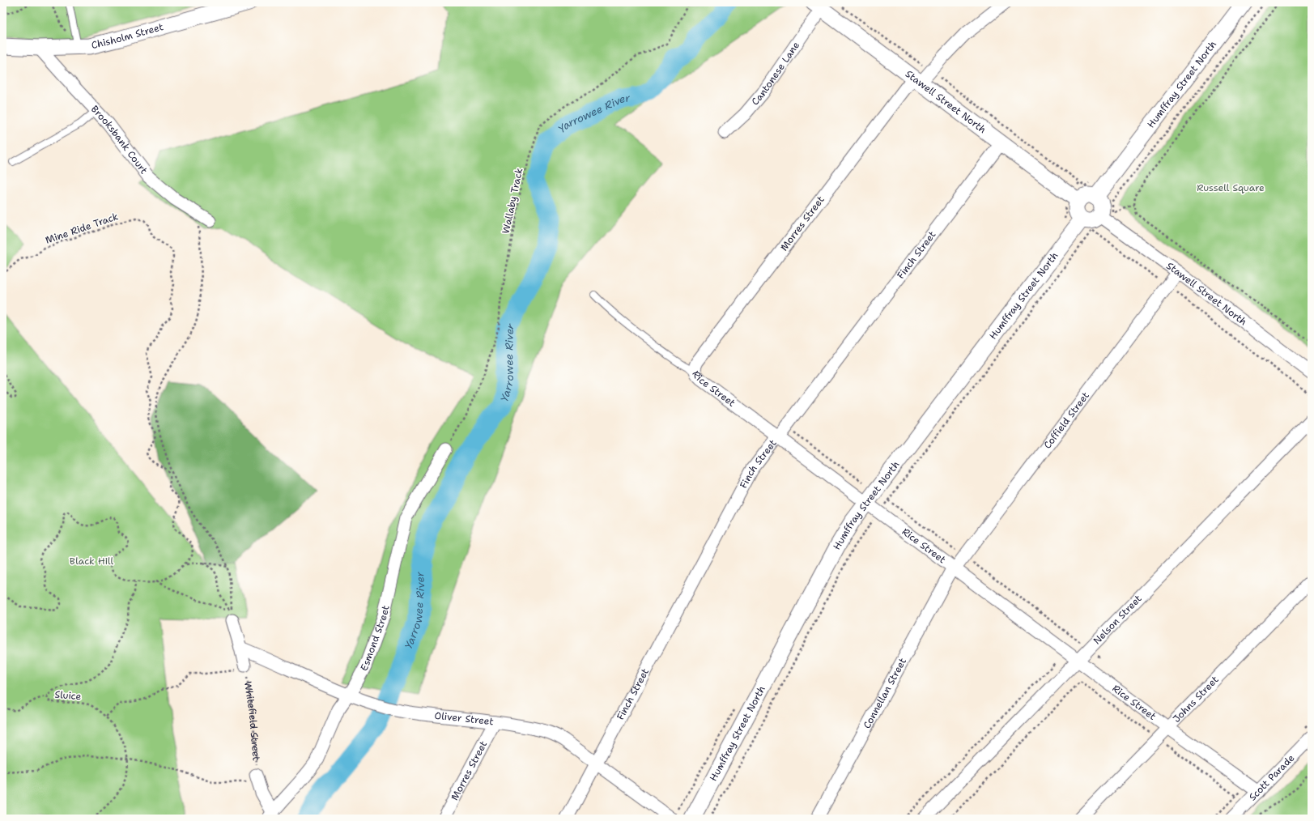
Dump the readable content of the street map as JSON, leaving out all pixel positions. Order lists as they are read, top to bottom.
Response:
{
  "streets": {
    "street": [
      "Chisholm Street",
      "Cantonese Lane",
      "Humffray Street North",
      "Stawell Street North",
      "Brooksbank Court",
      "Morres Street",
      "Finch Street",
      "Rice Street",
      "Coffield Street",
      "Nelson Street",
      "Esmond Street",
      "Connellan Street",
      "Johns Street",
      "Oliver Street",
      "Scott Parade"
    ],
    "path": [
      "Wallaby Track",
      "Mine Ride Track",
      "Sluice",
      "Whitefield Street"
    ]
  },
  "crossings": [
    ["Chisholm Street", "Brooksbank Court"],
    ["Cantonese Lane", "Stawell Street North"],
    ["Humffray Street North", "Rice Street"],
    ["Stawell Street North", "Morres Street"],
    ["Stawell Street North", "Finch Street"],
    ["Stawell Street North", "Coffield Street"],
    ["Wallaby Track", "Esmond Street"],
    ["Morres Street", "Rice Street"],
    ["Morres Street", "Oliver Street"],
    ["Finch Street", "Rice Street"],
    ["Finch Street", "Oliver Street"],
    ["Rice Street", "Coffield Street"],
    ["Rice Street", "Nelson Street"],
    ["Rice Street", "Connellan Street"],
    ["Rice Street", "Johns Street"],
    ["Rice Street", "Scott Parade"],
    ["Coffield Street", "Connellan Street"],
    ["Esmond Street", "Oliver Street"]
  ],
  "water": ["Yarrowee River"],
  "parks": ["Russell Square", "Black Hill"]
}
